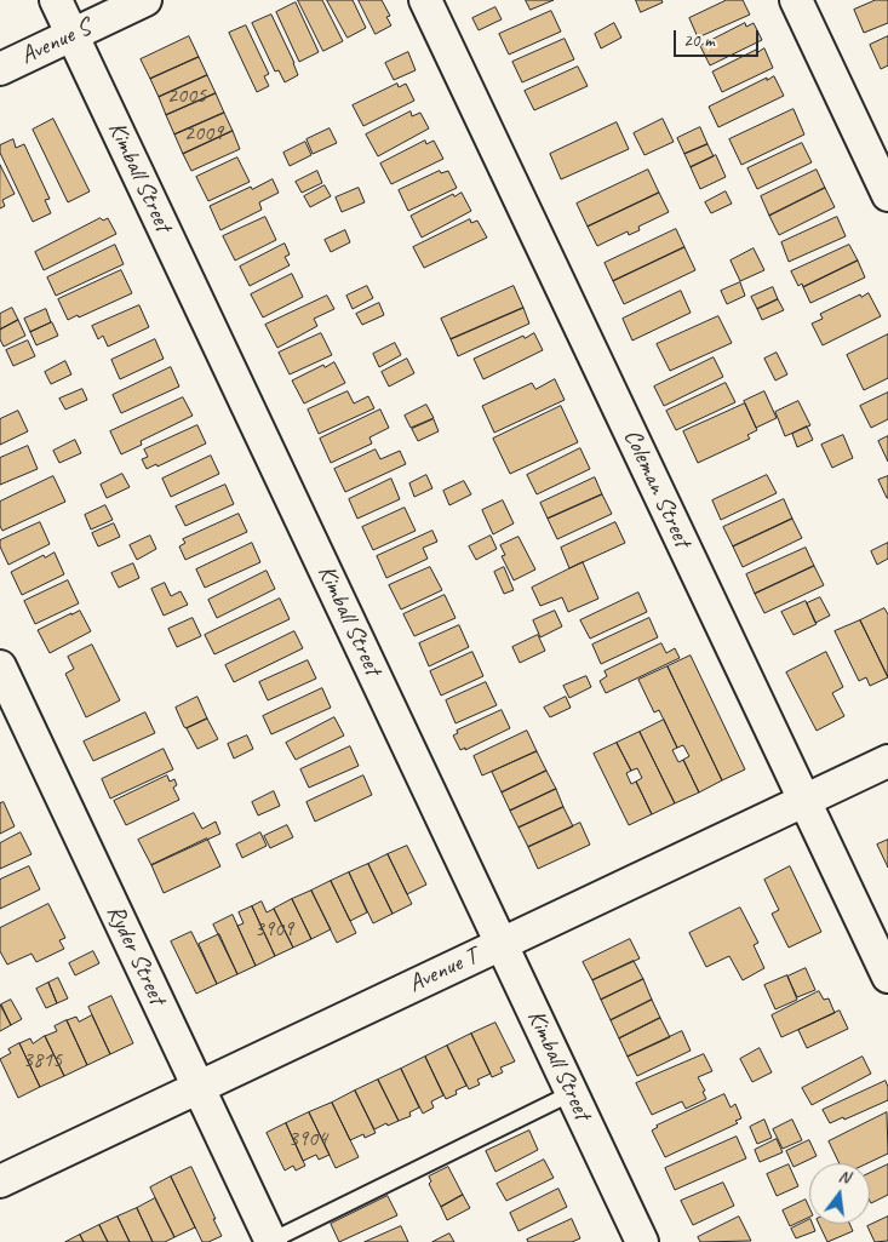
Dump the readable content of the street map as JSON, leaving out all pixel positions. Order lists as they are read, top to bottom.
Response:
{
  "streets": {
    "street": [
      "Avenue S",
      "Kimball Street",
      "Coleman Street",
      "Ryder Street",
      "Avenue T"
    ]
  },
  "crossings": [
    ["Avenue S", "Kimball Street"],
    ["Kimball Street", "Avenue T"],
    ["Coleman Street", "Avenue T"],
    ["Ryder Street", "Avenue T"]
  ],
  "house_numbers": [
    "2005",
    "2009",
    "3909",
    "3815",
    "3904"
  ],
  "scale_bar": "20 m",
  "north": "top"
}
